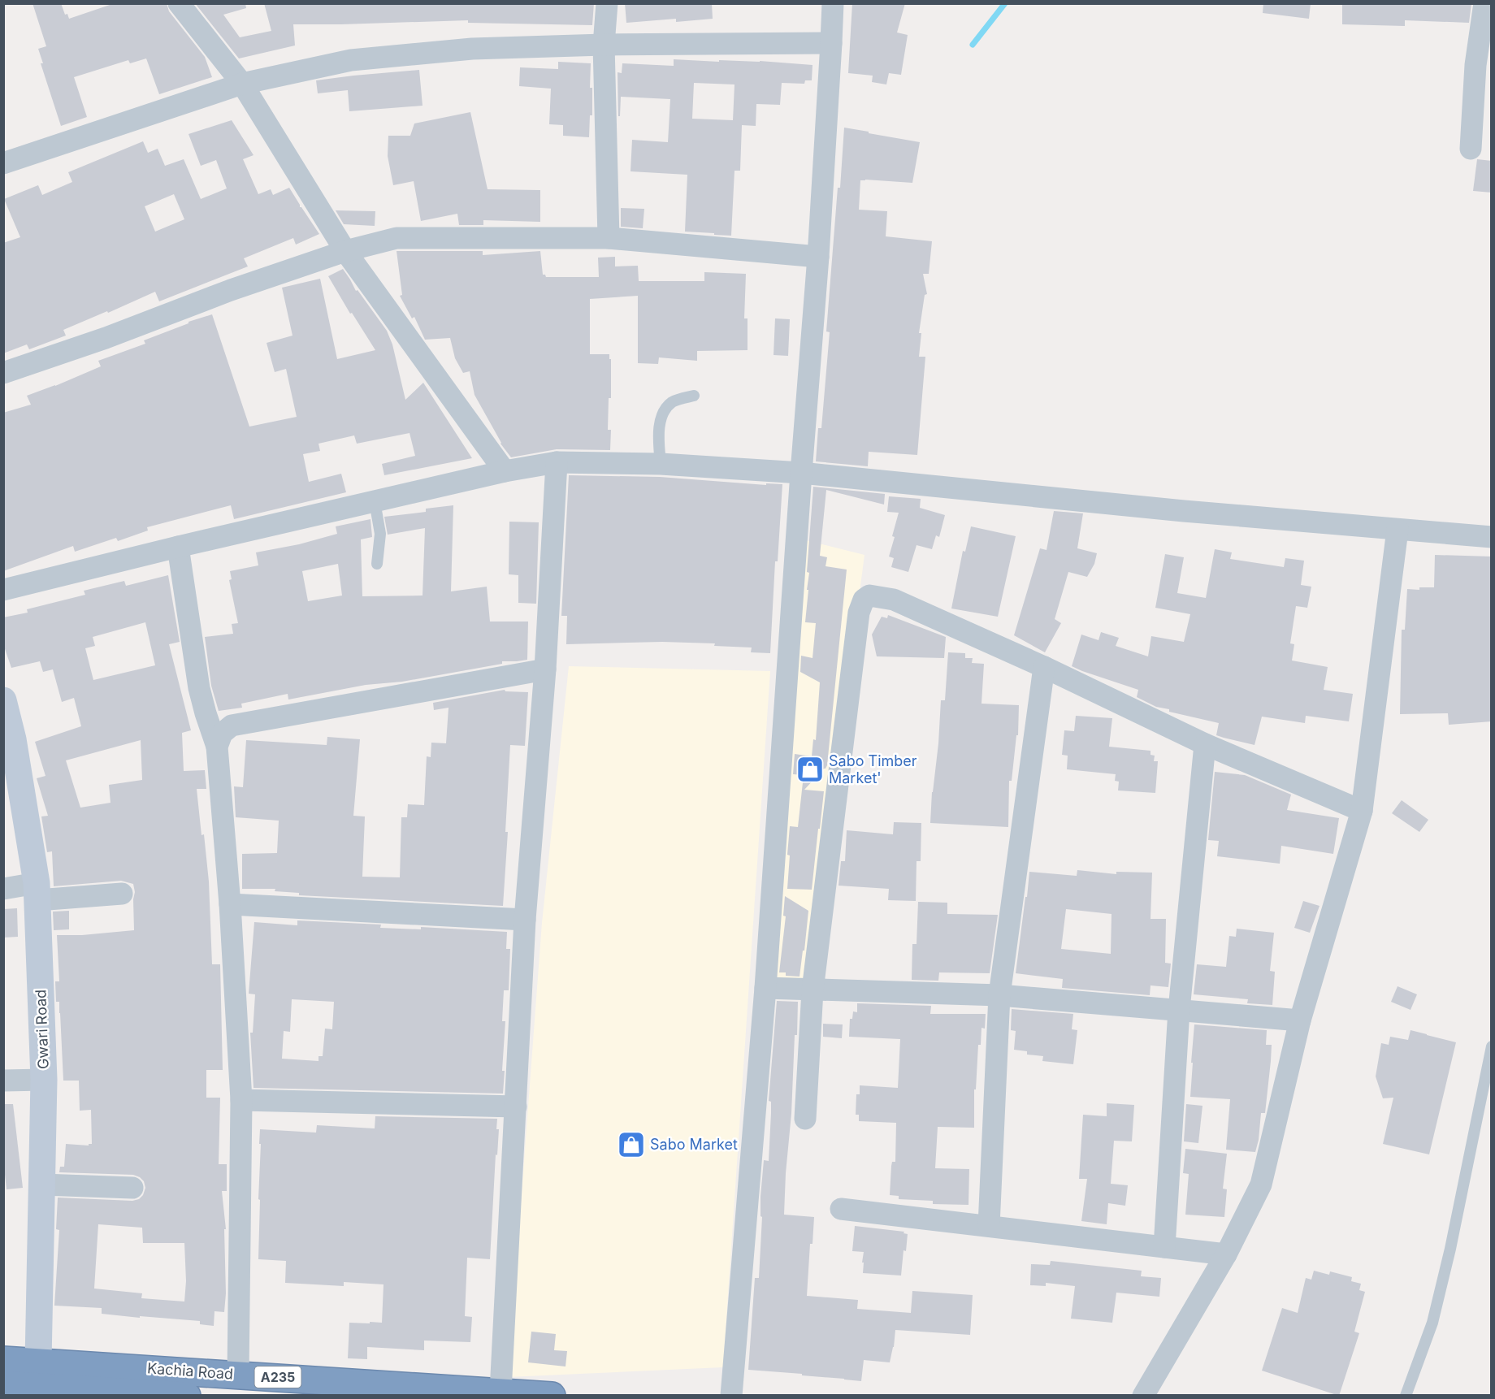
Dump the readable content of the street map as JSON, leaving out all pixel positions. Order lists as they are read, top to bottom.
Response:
{
  "streets": {
    "highway": ["Kachia Road", "A235"],
    "street": ["Gwari Road"]
  },
  "crossings": [
    ["Gwari Road", "Kachia Road"]
  ],
  "places": {
    "shop": ["Sabo Timber Market'", "Sabo Market"]
  }
}
